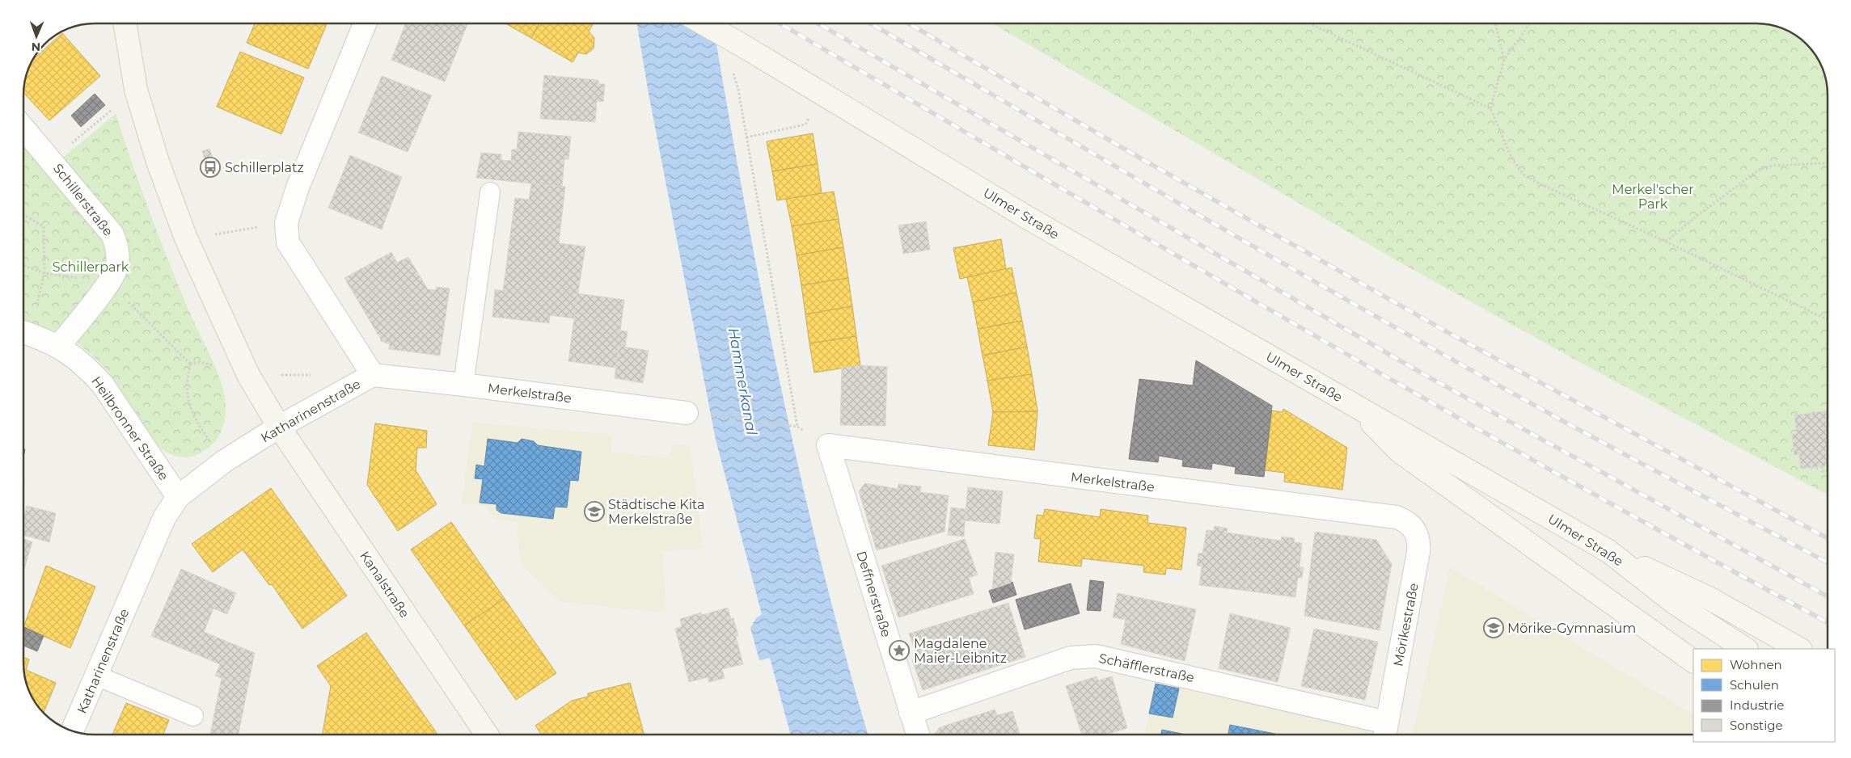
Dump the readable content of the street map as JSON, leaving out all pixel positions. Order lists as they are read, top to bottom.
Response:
{
  "streets": {
    "main road": ["Ulmer Straße", "Kanalstraße"],
    "street": [
      "Schillerstraße",
      "Merkelstraße",
      "Katharinenstraße",
      "Heilbronner Straße",
      "Deffnerstraße",
      "Mörikestraße",
      "Schäfflerstraße"
    ]
  },
  "crossings": [
    ["Schillerstraße", "Heilbronner Straße"],
    ["Merkelstraße", "Katharinenstraße"],
    ["Merkelstraße", "Deffnerstraße"],
    ["Merkelstraße", "Mörikestraße"],
    ["Katharinenstraße", "Heilbronner Straße"],
    ["Katharinenstraße", "Kanalstraße"],
    ["Deffnerstraße", "Schäfflerstraße"],
    ["Mörikestraße", "Schäfflerstraße"]
  ],
  "water": ["Hammerkanal"],
  "parks": ["Merkel'scher Park", "Schillerpark"],
  "places": {
    "bus stop": ["Schillerplatz"],
    "school or university": ["Städtische Kita Merkelstraße", "Mörike-Gymnasium"],
    "place": ["Magdalene Maier-Leibnitz"]
  },
  "legend": [
    "Wohnen",
    "Schulen",
    "Industrie",
    "Sonstige"
  ],
  "north": "bottom"
}
